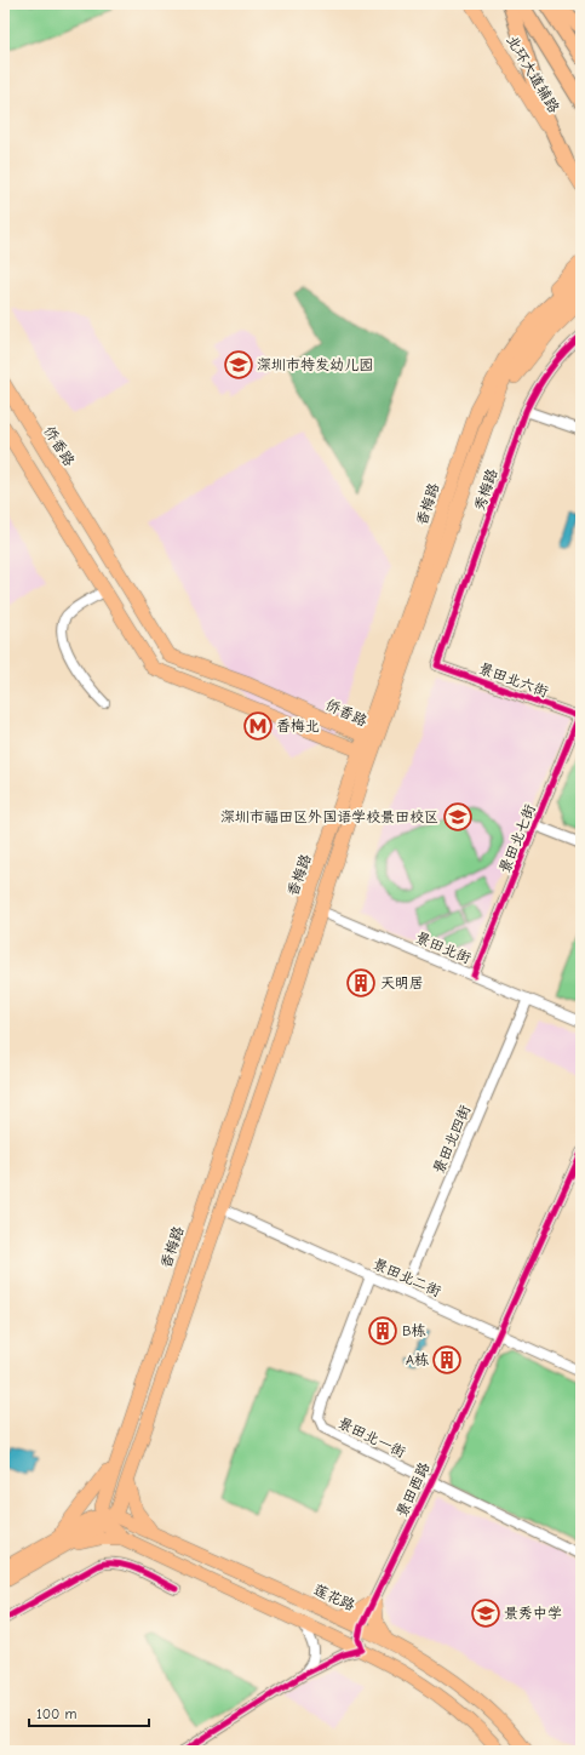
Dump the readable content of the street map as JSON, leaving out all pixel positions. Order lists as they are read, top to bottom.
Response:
{
  "streets": {
    "main road": [
      "北环大道辅路",
      "侨香路",
      "香梅路",
      "莲花路"
    ],
    "street": [
      "秀梅路",
      "景田北六街",
      "景田北七街",
      "景田北街",
      "景田北四街",
      "景田北二街",
      "景田北一街",
      "景田西路"
    ]
  },
  "crossings": [
    ["侨香路", "香梅路"],
    ["秀梅路", "景田北六街"],
    ["香梅路", "景田北街"],
    ["香梅路", "景田北二街"],
    ["香梅路", "莲花路"],
    ["景田北六街", "景田北七街"],
    ["景田北七街", "景田北街"],
    ["景田北街", "景田北四街"],
    ["景田北四街", "景田北二街"],
    ["景田北二街", "景田北一街"],
    ["景田北二街", "景田西路"],
    ["景田北一街", "景田西路"],
    ["景田西路", "莲花路"]
  ],
  "places": {
    "school or university": ["深圳市特发幼儿园", "深圳市福田区外国语学校景田校区", "景秀中学"],
    "metro station": ["香梅北"],
    "building": ["天明居", "B栋", "A栋"]
  },
  "scale_bar": "100 m"
}
